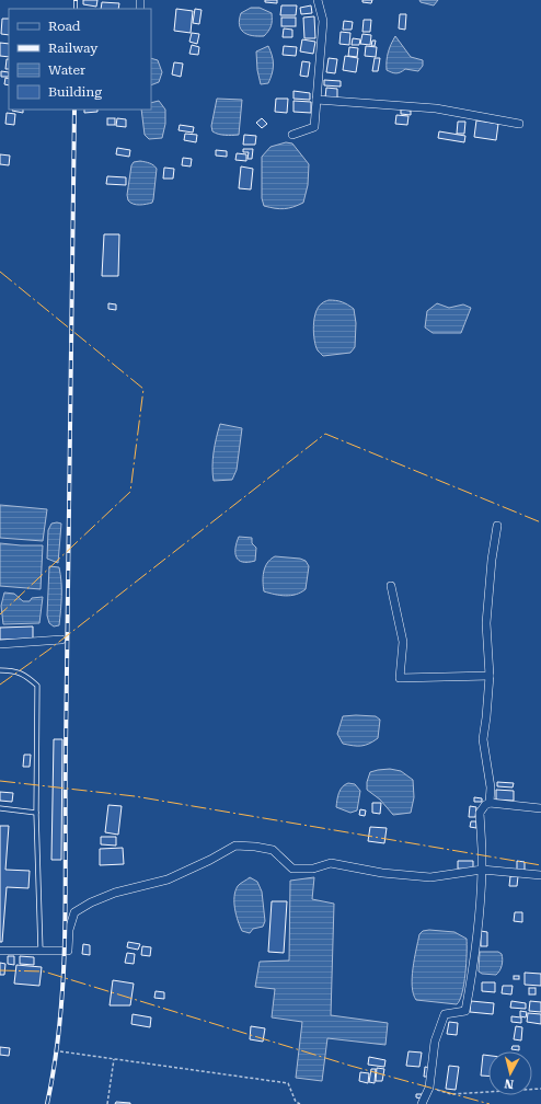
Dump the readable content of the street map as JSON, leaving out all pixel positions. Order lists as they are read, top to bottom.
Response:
{
  "legend": [
    "Road",
    "Railway",
    "Water",
    "Building"
  ],
  "north": "bottom"
}
